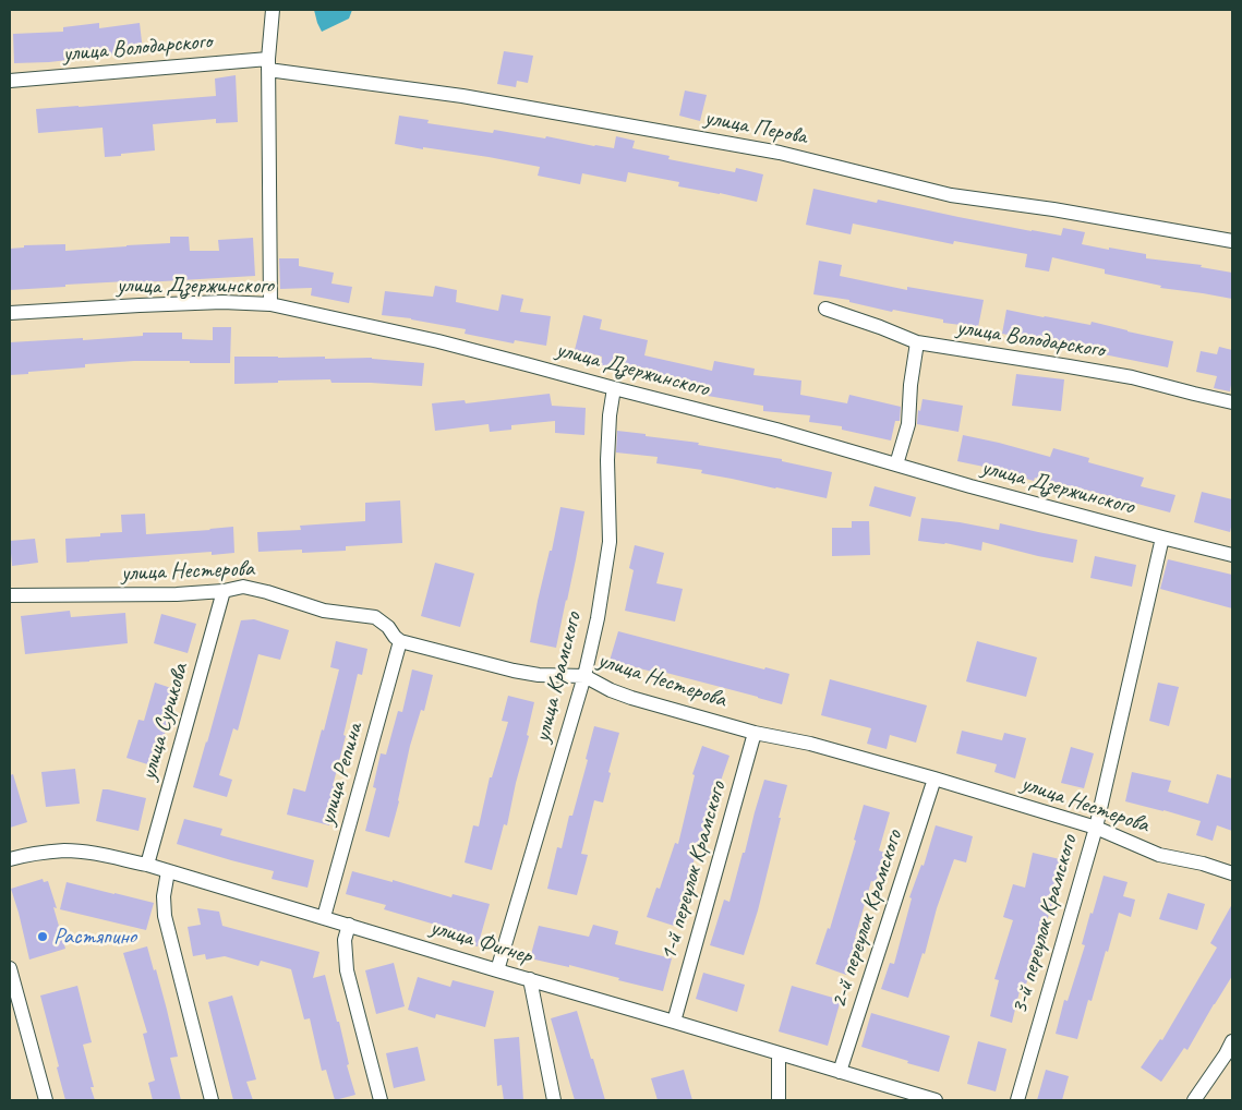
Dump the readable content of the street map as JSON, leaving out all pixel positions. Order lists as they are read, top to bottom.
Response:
{
  "streets": {
    "street": [
      "улица Володарского",
      "улица Перова",
      "улица Дзержинского",
      "улица Нестерова",
      "улица Крамского",
      "улица Сурикова",
      "улица Репина",
      "1-й переулок Крамского",
      "2-й переулок Крамского",
      "3-й переулок Крамского",
      "улица Фигнер"
    ]
  },
  "crossings": [
    ["улица Володарского", "улица Перова"],
    ["улица Дзержинского", "улица Крамского"],
    ["улица Дзержинского", "3-й переулок Крамского"],
    ["улица Нестерова", "улица Крамского"],
    ["улица Нестерова", "улица Сурикова"],
    ["улица Нестерова", "улица Репина"],
    ["улица Нестерова", "1-й переулок Крамского"],
    ["улица Нестерова", "2-й переулок Крамского"],
    ["улица Нестерова", "3-й переулок Крамского"],
    ["улица Крамского", "улица Фигнер"],
    ["улица Сурикова", "улица Фигнер"],
    ["улица Репина", "улица Фигнер"],
    ["1-й переулок Крамского", "улица Фигнер"],
    ["2-й переулок Крамского", "улица Фигнер"]
  ],
  "places": ["Растяпино"]
}
